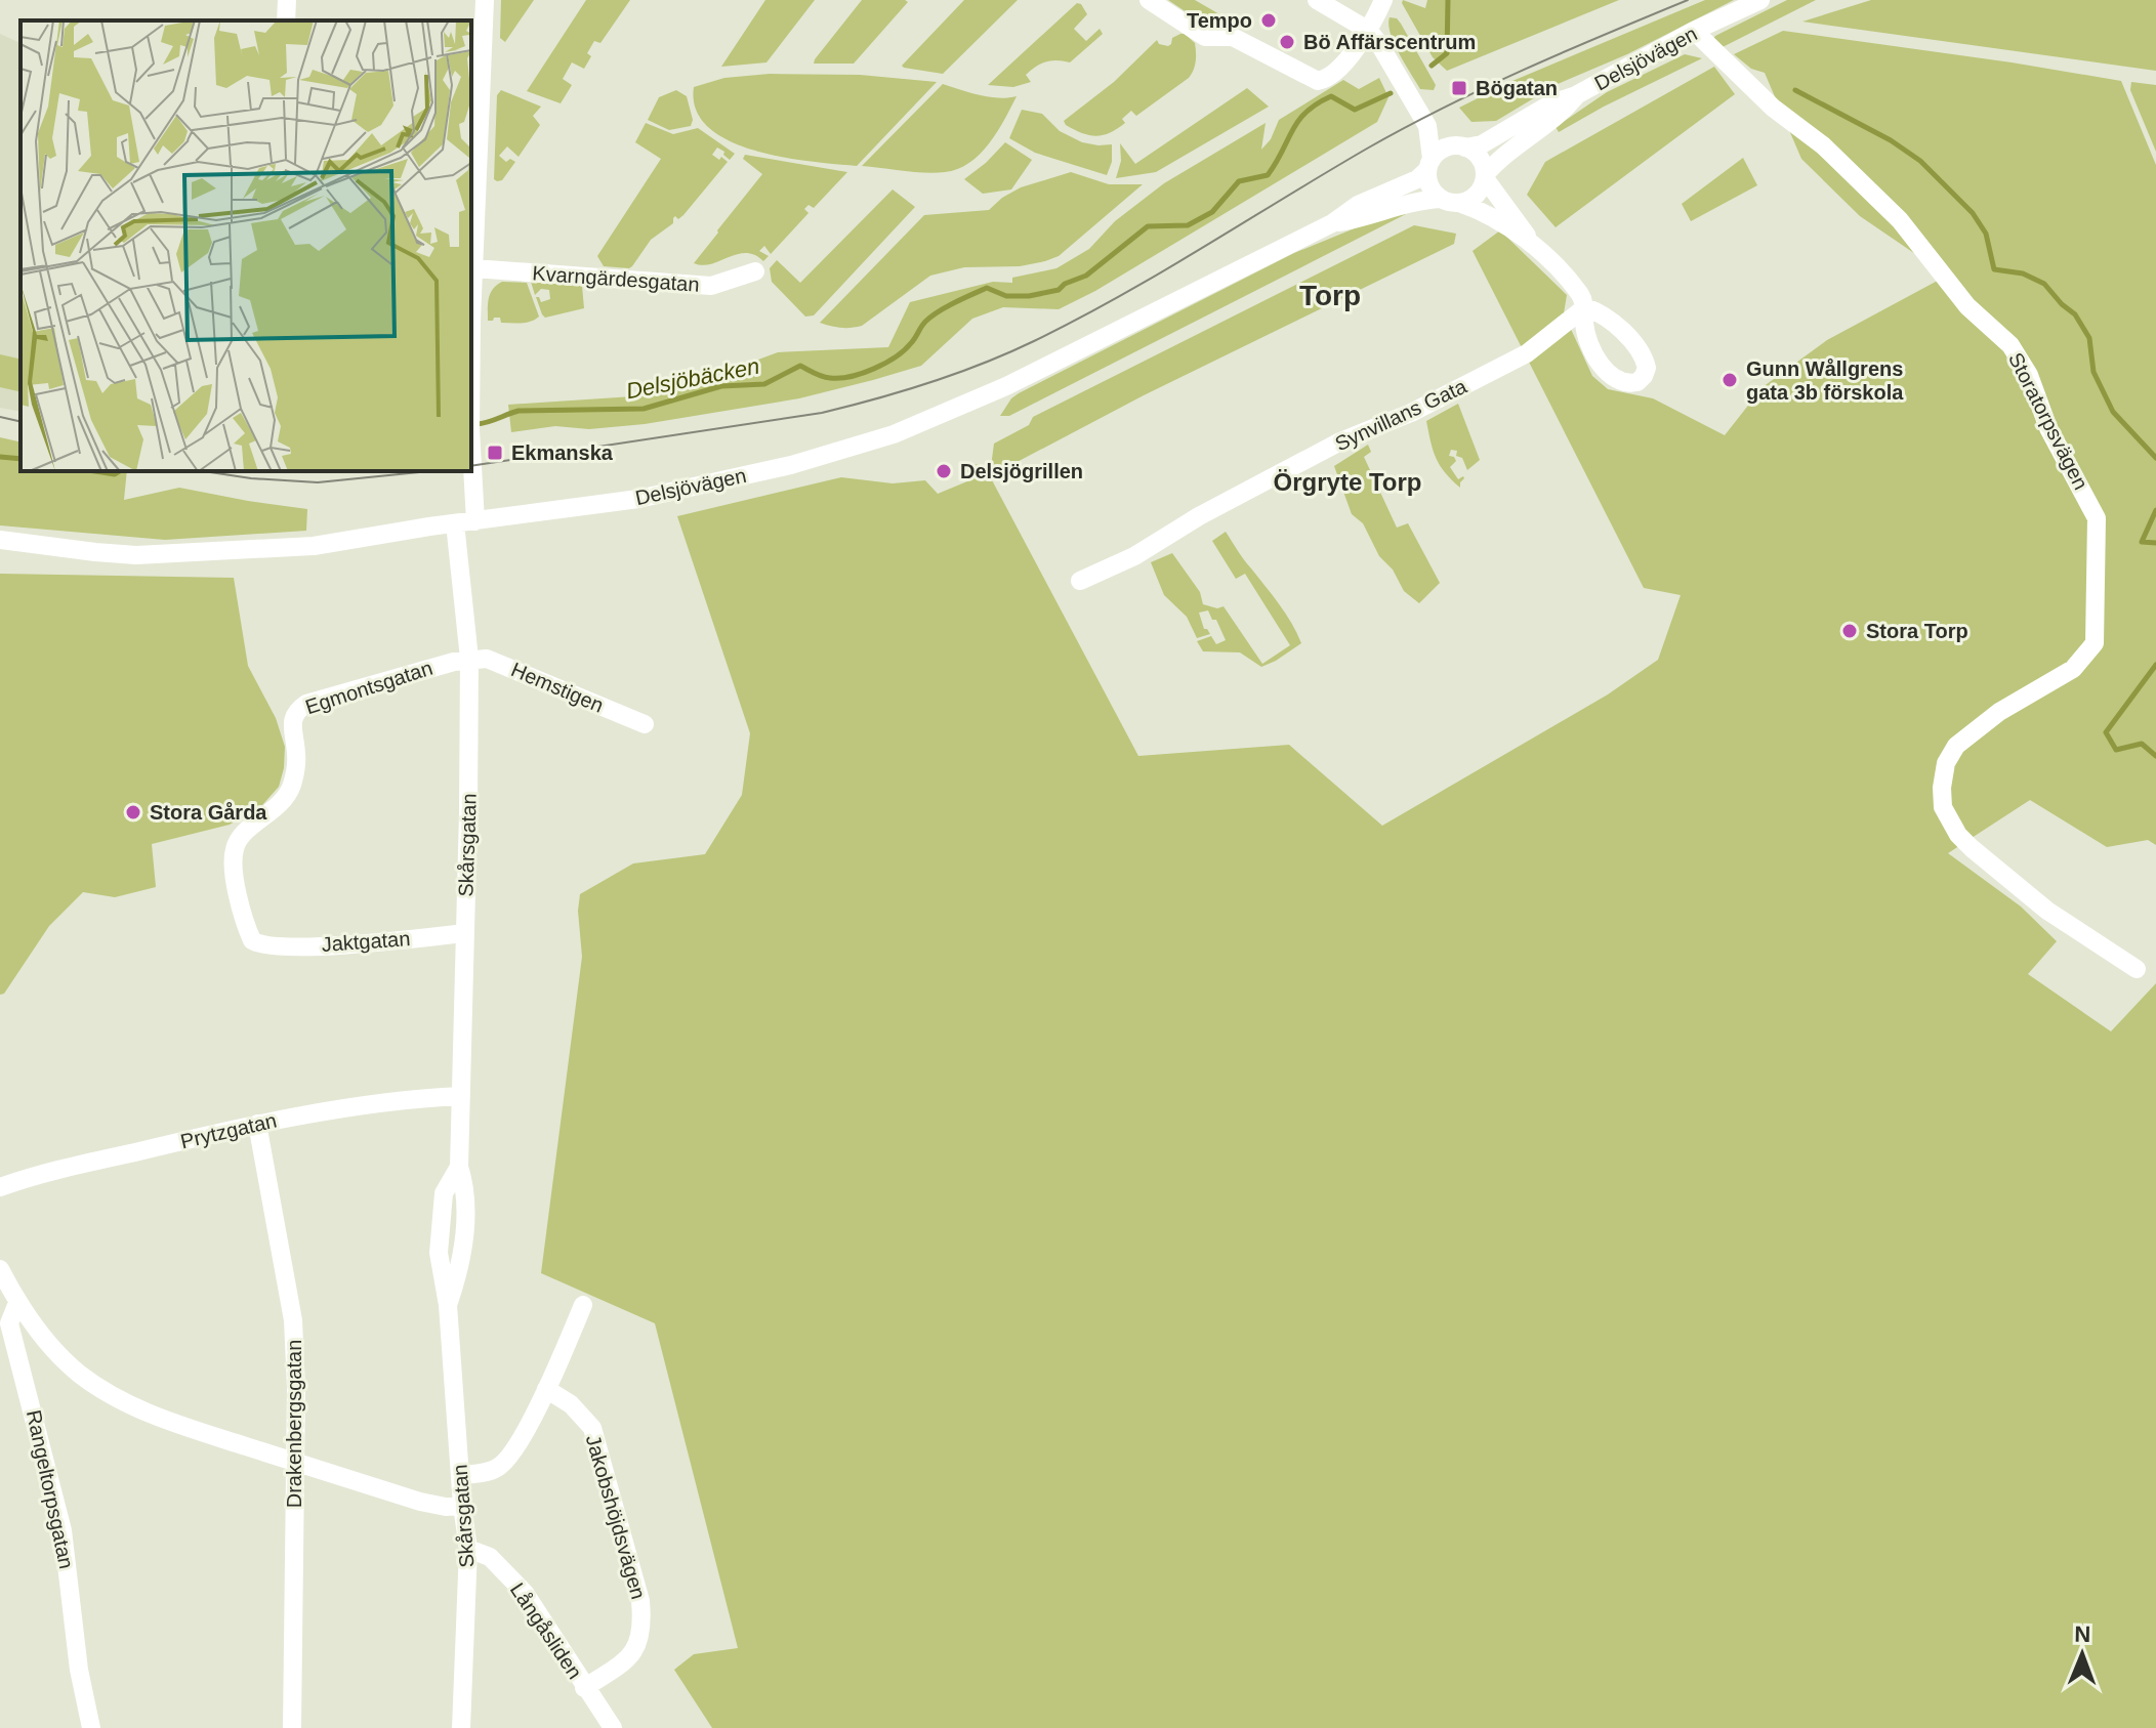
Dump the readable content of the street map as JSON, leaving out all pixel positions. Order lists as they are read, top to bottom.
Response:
{
  "streets": {
    "street": [
      "Delsjövägen",
      "Kvarngärdesgatan",
      "Synvillans Gata",
      "Storatorpsvägen",
      "Egmontsgatan",
      "Hemstigen",
      "Skårsgatan",
      "Jaktgatan",
      "Prytzgatan",
      "Drakenbergsgatan",
      "Rangeltorpsgatan",
      "Jakobshöjdsvägen",
      "Långåsliden"
    ]
  },
  "crossings": [
    ["Delsjövägen", "Storatorpsvägen"],
    ["Delsjövägen", "Skårsgatan"],
    ["Egmontsgatan", "Hemstigen"],
    ["Egmontsgatan", "Skårsgatan"],
    ["Egmontsgatan", "Jaktgatan"],
    ["Hemstigen", "Skårsgatan"],
    ["Skårsgatan", "Jaktgatan"],
    ["Skårsgatan", "Prytzgatan"],
    ["Skårsgatan", "Långåsliden"],
    ["Prytzgatan", "Drakenbergsgatan"],
    ["Jakobshöjdsvägen", "Långåsliden"]
  ],
  "districts": ["Torp", "Örgryte Torp"],
  "water": ["Delsjöbäcken"],
  "places": {
    "other": [
      "Tempo",
      "Bö Affärscentrum",
      "Gunn Wållgrens gata 3b förskola",
      "Delsjögrillen",
      "Stora Torp",
      "Stora Gårda"
    ],
    "transit": ["Bögatan", "Ekmanska"]
  },
  "north": "top"
}
